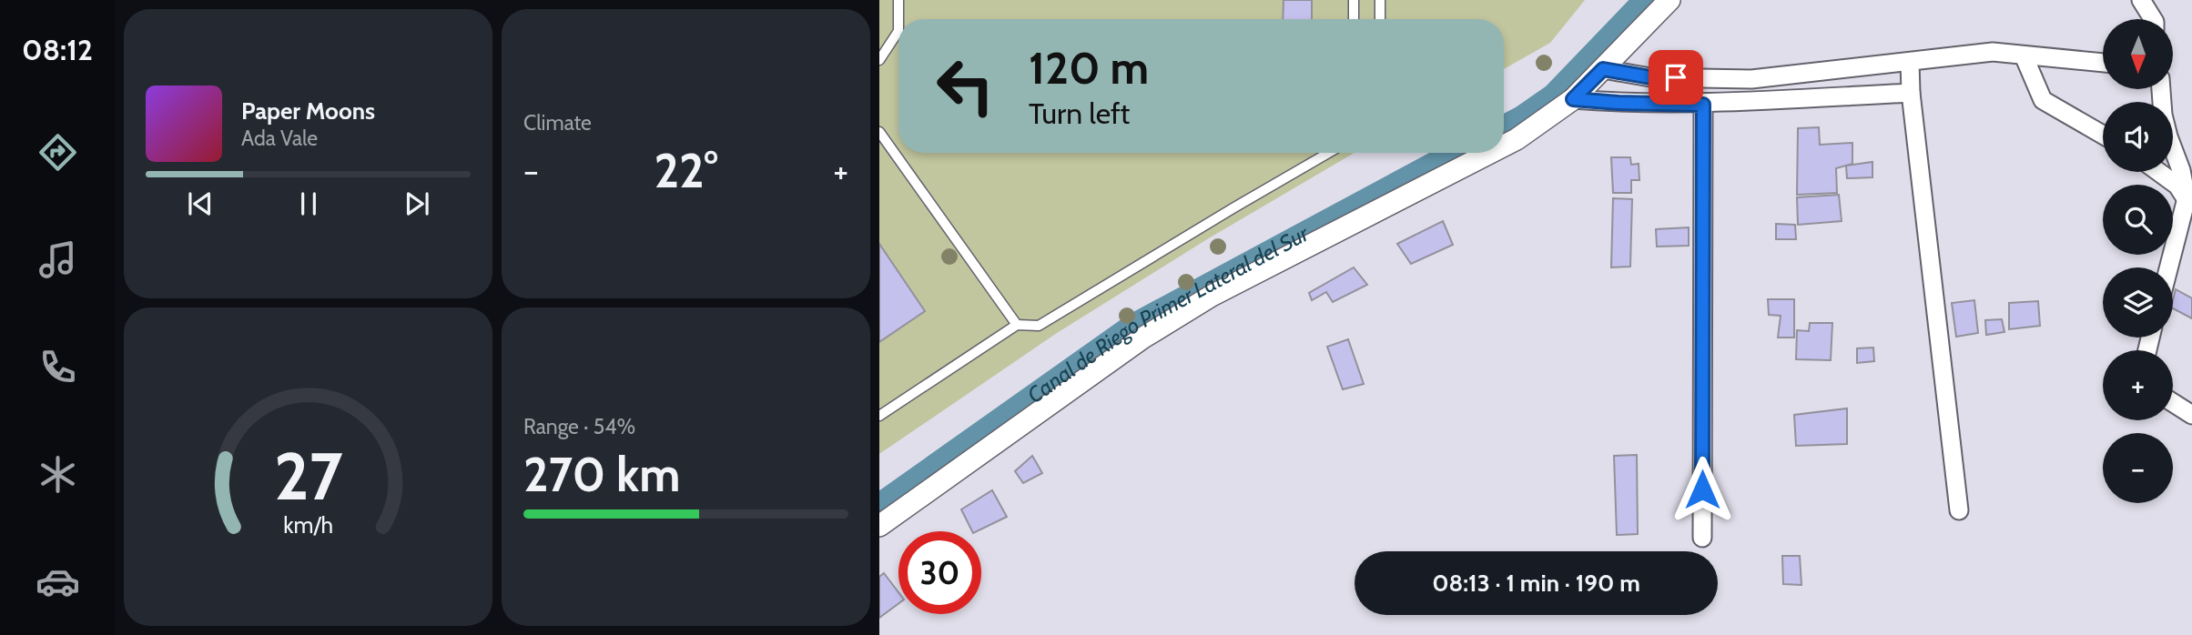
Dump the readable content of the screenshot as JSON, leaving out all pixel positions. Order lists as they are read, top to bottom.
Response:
{
  "water": ["Canal de Riego Primer Lateral del Sur"],
  "north": "bottom",
  "page": {
    "tabs": "08:12",
    "tile": [
      "Climate",
      ["Range · 54%", "270 km"]
    ],
    "map_buttons": ["+", "−"],
    "turn": ["120 m", "Turn left"],
    "song": ["Paper Moons", "Ada Vale"],
    "heat": ["−", "22°", "+"],
    "limit": "30",
    "trip": "08:13 · 1 min · 190 m",
    "gauge": ["27", "km/h"]
  }
}
